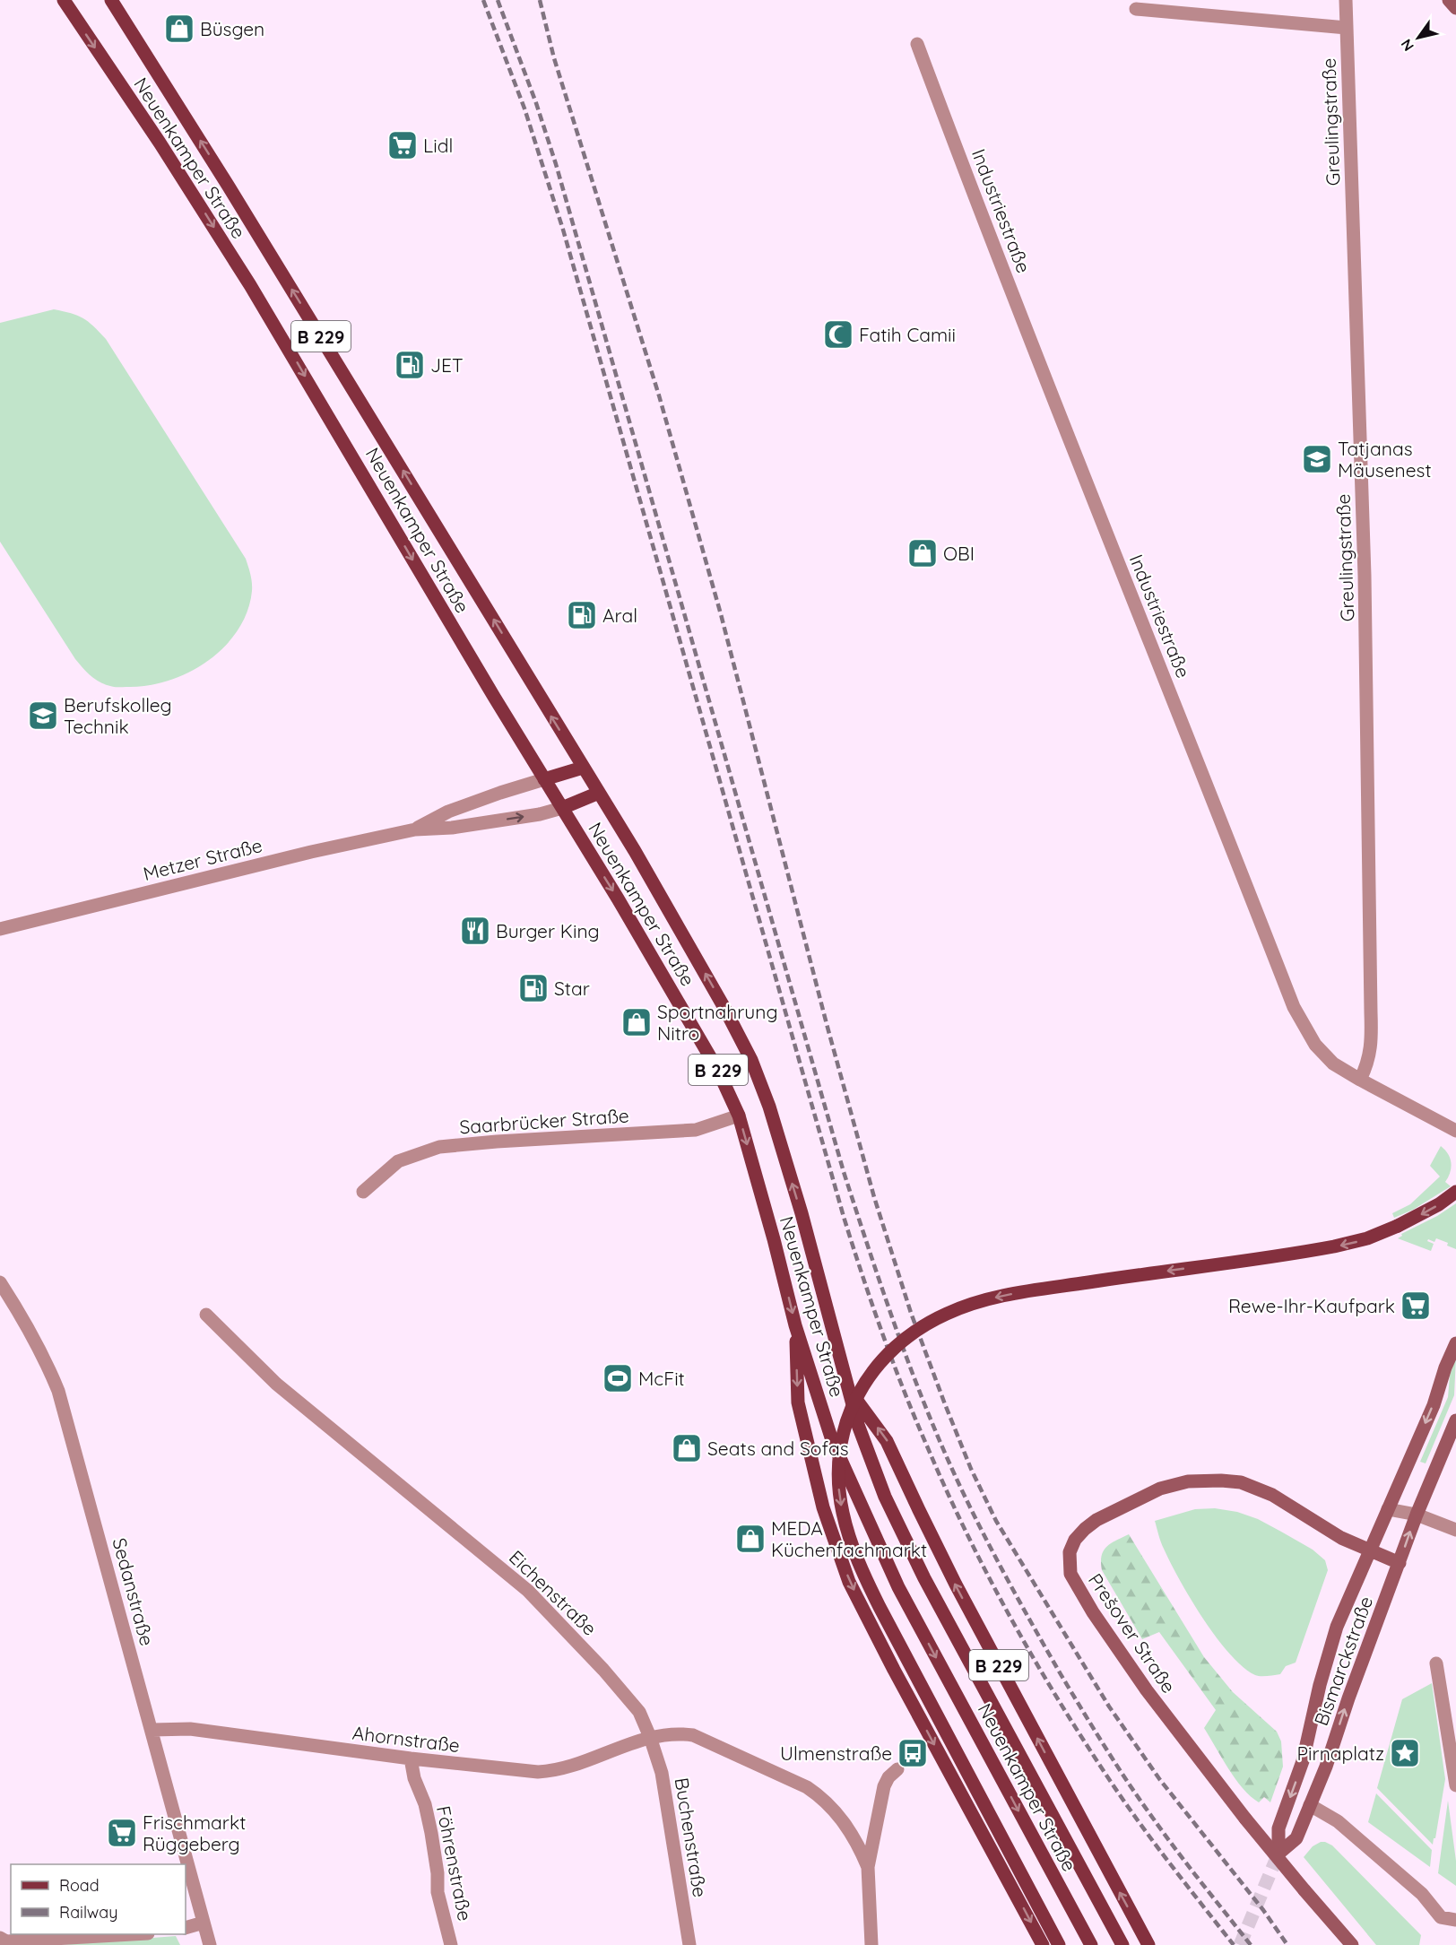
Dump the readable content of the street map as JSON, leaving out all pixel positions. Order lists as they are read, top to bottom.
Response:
{
  "streets": {
    "main road": [
      "Neuenkamper Straße",
      "B 229",
      "Prešover Straße",
      "Bismarckstraße"
    ],
    "street": [
      "Greulingstraße",
      "Industriestraße",
      "Metzer Straße",
      "Saarbrücker Straße",
      "Sedanstraße",
      "Eichenstraße",
      "Ahornstraße",
      "Buchenstraße",
      "Föhrenstraße"
    ]
  },
  "crossings": [
    ["Greulingstraße", "Industriestraße"],
    ["Neuenkamper Straße", "B 229"],
    ["Neuenkamper Straße", "Metzer Straße"],
    ["Neuenkamper Straße", "Saarbrücker Straße"],
    ["Sedanstraße", "Ahornstraße"],
    ["Eichenstraße", "Ahornstraße"],
    ["Eichenstraße", "Buchenstraße"],
    ["Prešover Straße", "Bismarckstraße"],
    ["Ahornstraße", "Buchenstraße"],
    ["Ahornstraße", "Föhrenstraße"]
  ],
  "places": {
    "shop": [
      "Büsgen",
      "OBI",
      "Sportnahrung Nitro",
      "Seats and Sofas",
      "MEDA Küchenfachmarkt"
    ],
    "supermarket": ["Lidl", "Rewe-Ihr-Kaufpark", "Frischmarkt Rüggeberg"],
    "mosque": ["Fatih Camii"],
    "fuel station": ["JET", "Aral", "Star"],
    "school or university": ["Tatjanas Mäusenest", "Berufskolleg Technik"],
    "restaurant": ["Burger King"],
    "sports": ["McFit"],
    "bus stop": ["Ulmenstraße"],
    "place": ["Pirnaplatz"]
  },
  "legend": ["Road", "Railway"],
  "north": "bottom left"
}
